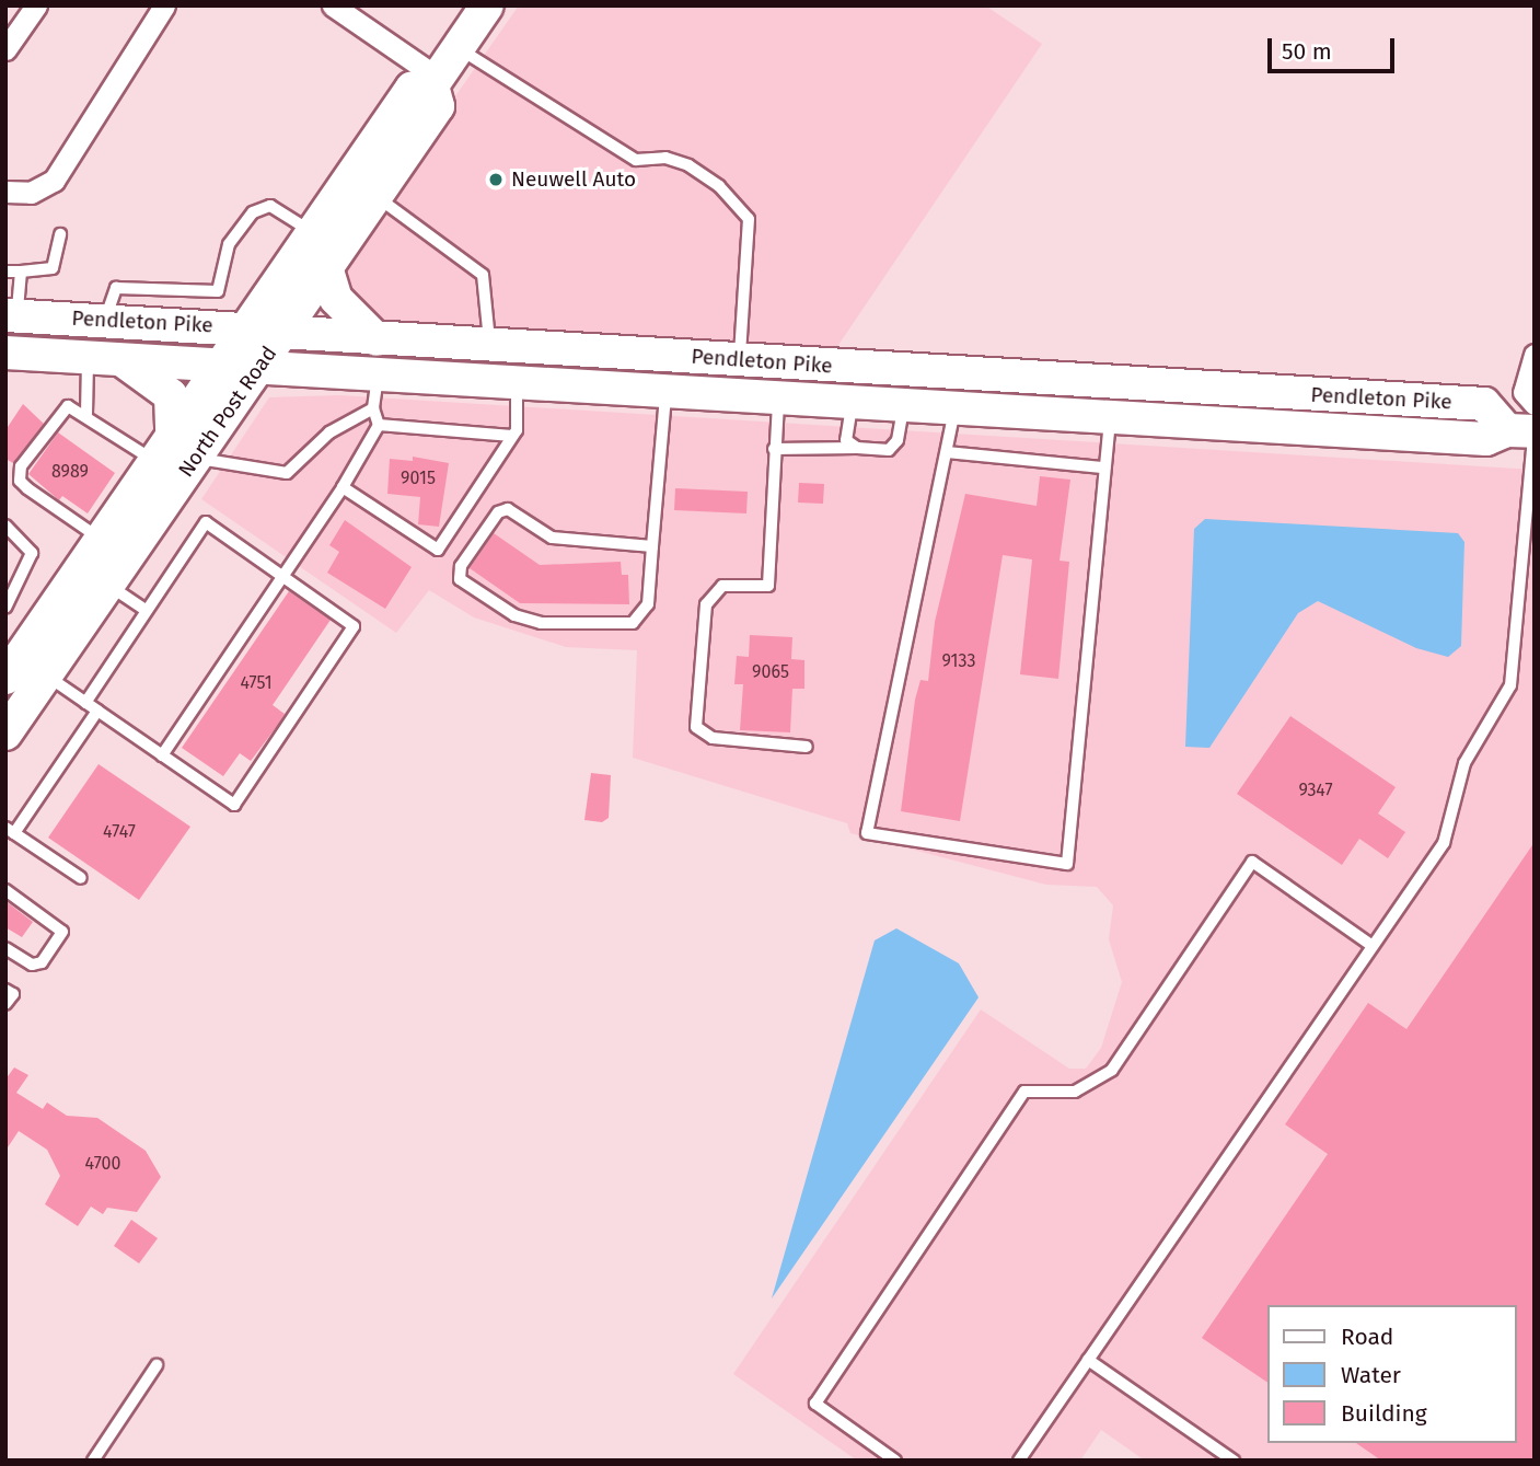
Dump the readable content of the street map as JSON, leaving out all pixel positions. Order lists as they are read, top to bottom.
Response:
{
  "streets": {
    "main road": ["Pendleton Pike", "North Post Road"]
  },
  "crossings": [
    ["Pendleton Pike", "North Post Road"]
  ],
  "places": ["Neuwell Auto"],
  "house_numbers": [
    "8989",
    "9015",
    "9133",
    "9065",
    "4751",
    "9347",
    "4747",
    "4700"
  ],
  "legend": ["Road", "Water", "Building"],
  "scale_bar": "50 m"
}
